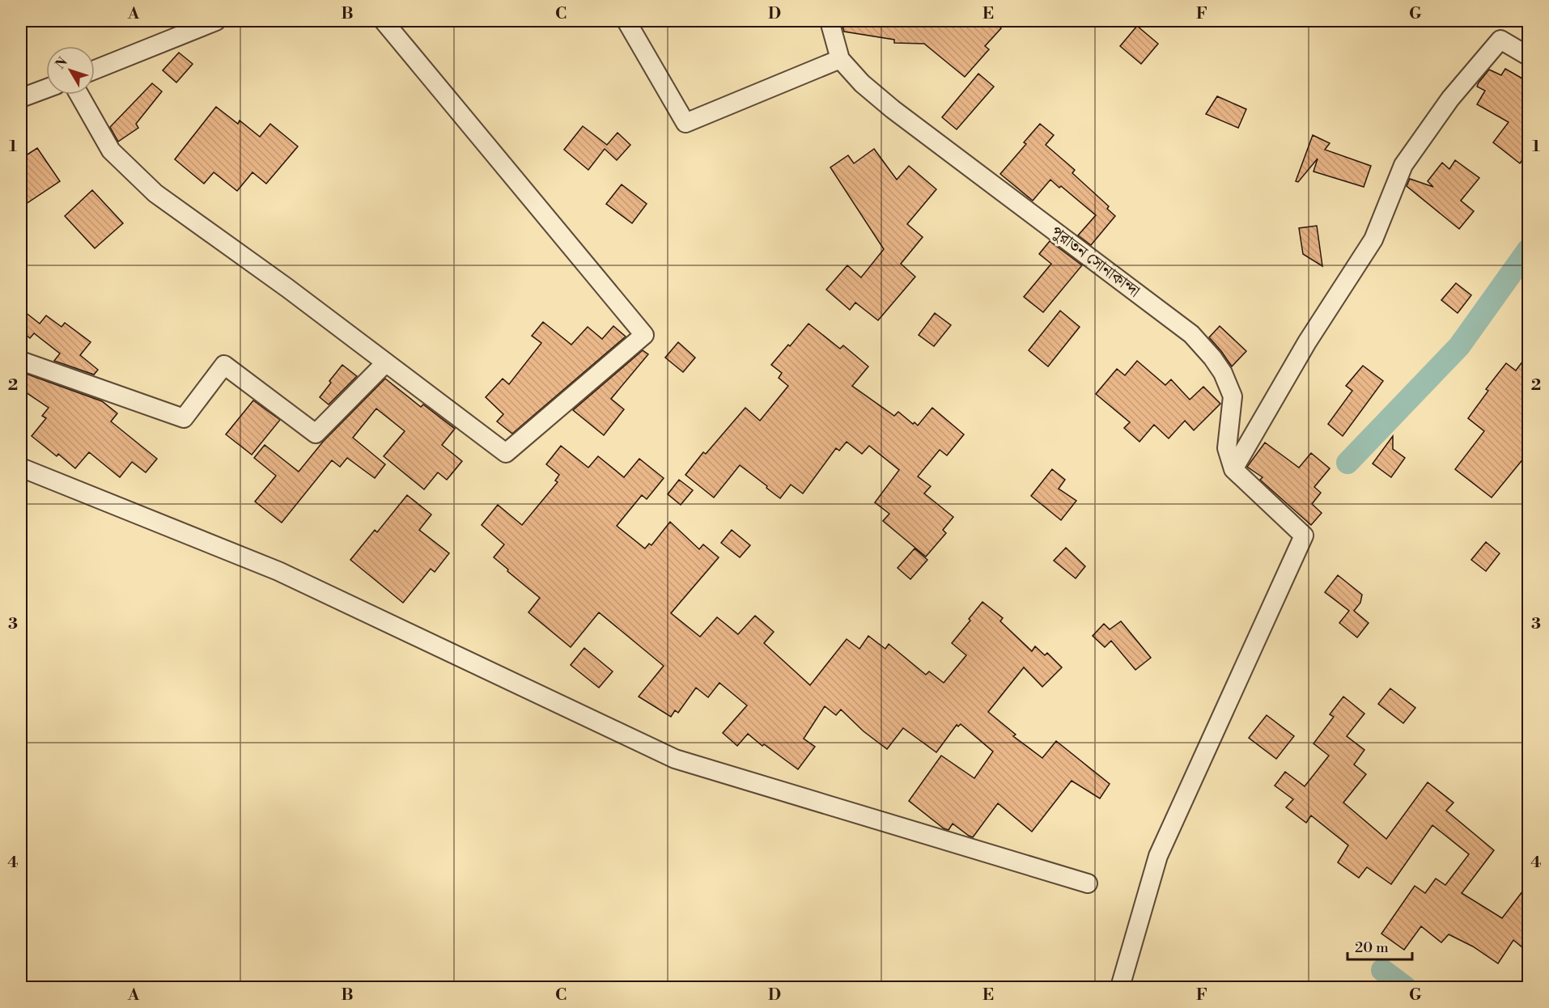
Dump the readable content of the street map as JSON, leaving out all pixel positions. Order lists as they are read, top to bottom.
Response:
{
  "streets": {
    "street": ["পুরাতন সোনাকান্দা"]
  },
  "scale_bar": "20 m",
  "north": "top left",
  "grid": {
    "columns": [
      "A",
      "B",
      "C",
      "D",
      "E",
      "F",
      "G"
    ],
    "rows": [
      "1",
      "2",
      "3",
      "4"
    ]
  }
}
